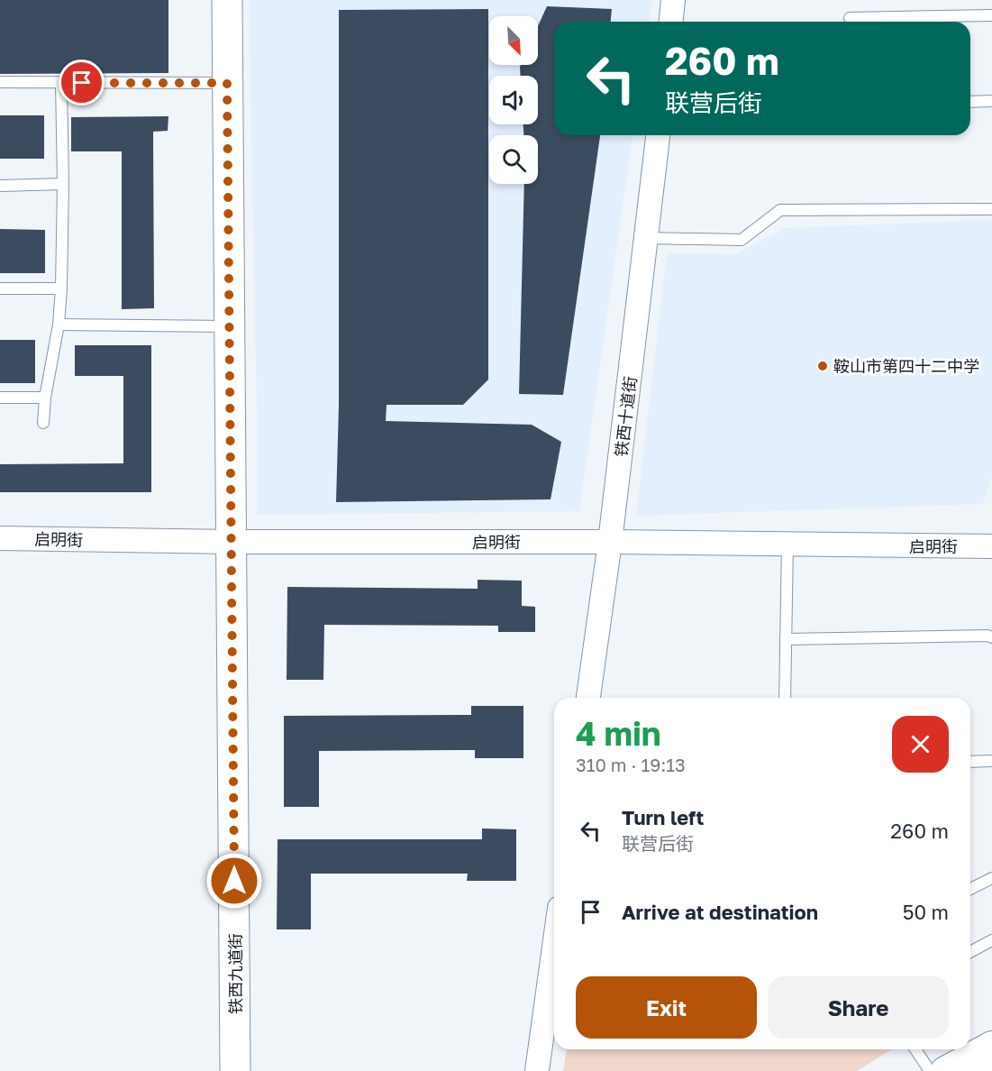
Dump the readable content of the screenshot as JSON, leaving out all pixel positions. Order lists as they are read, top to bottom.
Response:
{
  "streets": {
    "main road": ["铁西九道街"],
    "street": ["铁西十道街", "启明街"]
  },
  "crossings": [
    ["铁西十道街", "启明街"],
    ["启明街", "铁西九道街"]
  ],
  "places": ["鞍山市第四十二中学"],
  "north": "bottom right",
  "page": {
    "turn": ["260 m", "联营后街"],
    "heading": ["4 min", "310 m · 19:13"],
    "list": [
      {
        "name": "Turn left",
        "note": "联营后街",
        "value": "260 m"
      },
      {
        "name": "Arrive at destination",
        "value": "50 m"
      }
    ],
    "buttons": ["Exit", "Share"]
  }
}
